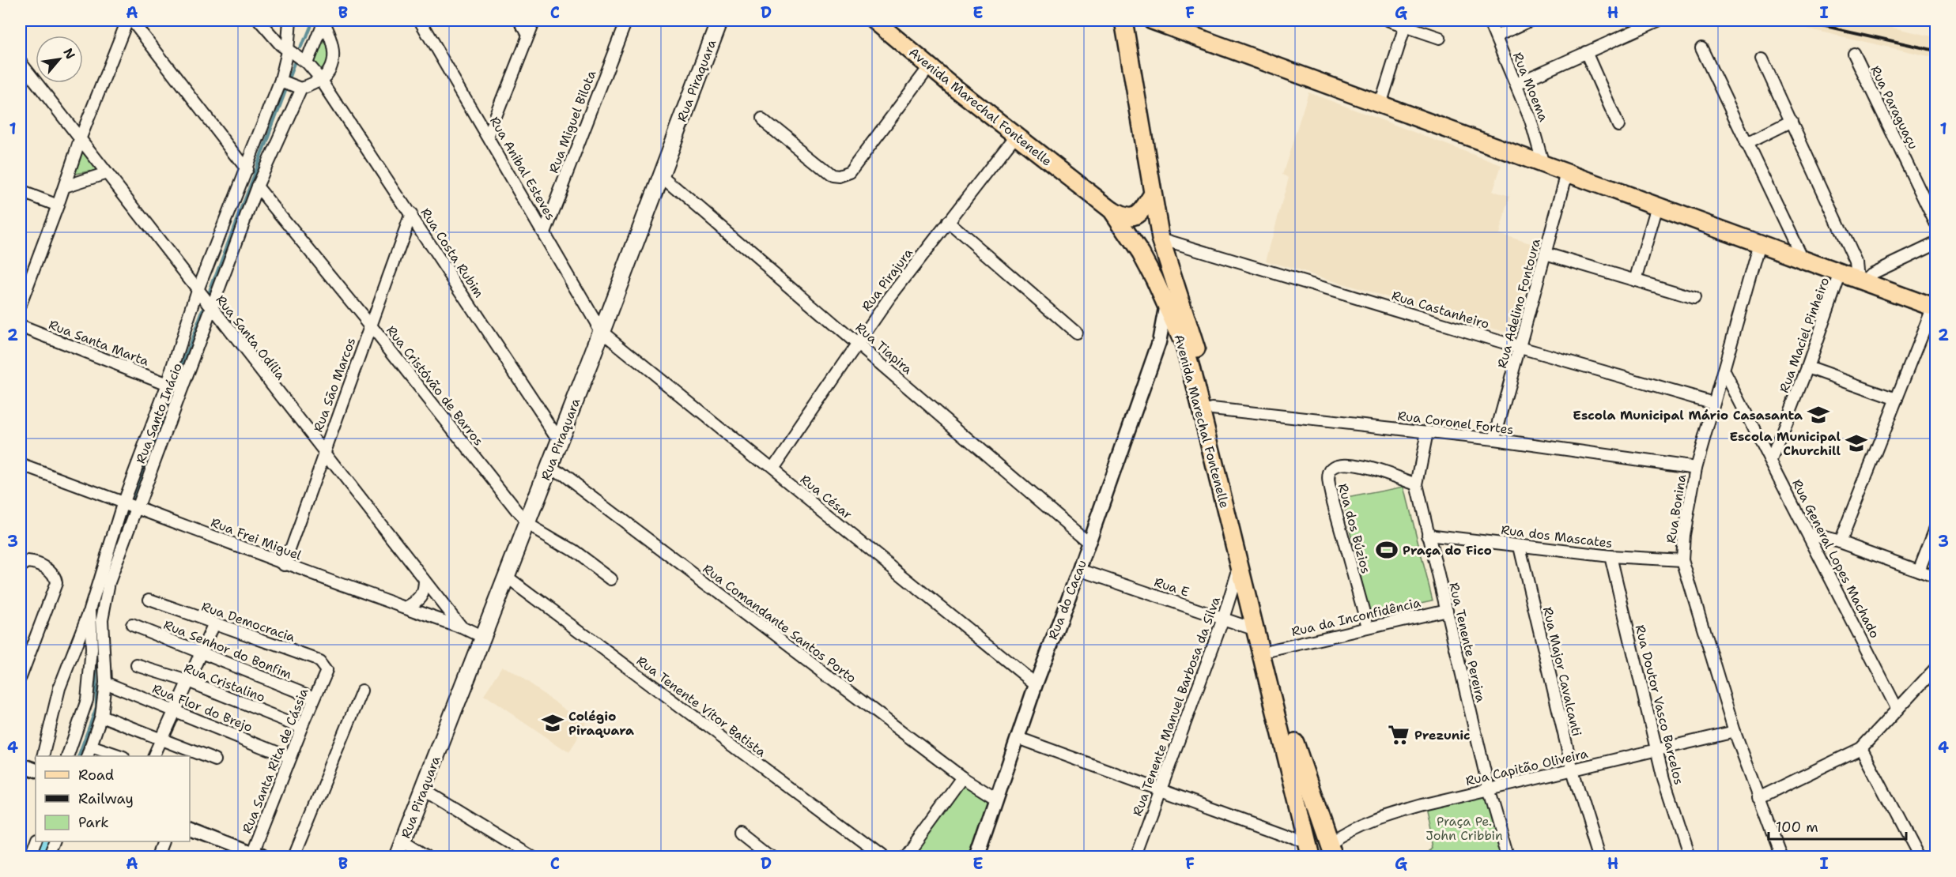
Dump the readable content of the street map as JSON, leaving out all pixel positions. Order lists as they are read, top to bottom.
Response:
{
  "streets": {
    "main road": ["Rua Piraquara", "Avenida Marechal Fontenelle"],
    "street": [
      "Rua Moema",
      "Rua Paraguaçu",
      "Rua Miguel Bilota",
      "Rua Anibal Esteves",
      "Rua Costa Rubim",
      "Rua Pirajura",
      "Rua Adelino Fontoura",
      "Rua Castanheiro",
      "Rua Maciel Pinheiro",
      "Rua Santa Odília",
      "Rua Santa Marta",
      "Rua Tiapira",
      "Rua Sāo Marcos",
      "Rua Cristóvão de Barros",
      "Rua Santo Inácio",
      "Rua Coronel Fortes",
      "Rua César",
      "Rua Bonina",
      "Rua dos Búzios",
      "Rua dos Mascates",
      "Rua Frei Miguel",
      "Rua General Lopes Machado",
      "Rua E",
      "Rua do Cacau",
      "Rua da Inconfidência",
      "Rua Democracia",
      "Rua Comandante Santos Porto",
      "Rua Tenente Pereira",
      "Rua Senhor do Bonfim",
      "Rua Major Cavalcanti",
      "Rua Cristalino",
      "Rua Doutor Vasco Barcelos",
      "Rua Tenente Vítor Batista",
      "Rua Tenente Manuel Barbosa da Silva",
      "Rua Flor do Brejo",
      "Rua Santa Rita de Cássia",
      "Rua Capitão Oliveira"
    ]
  },
  "crossings": [
    ["Rua Piraquara", "Rua Anibal Esteves"],
    ["Rua Piraquara", "Rua Costa Rubim"],
    ["Rua Piraquara", "Rua Tiapira"],
    ["Rua Piraquara", "Rua Cristóvão de Barros"],
    ["Rua Piraquara", "Rua César"],
    ["Rua Piraquara", "Rua Frei Miguel"],
    ["Rua Piraquara", "Rua Comandante Santos Porto"],
    ["Rua Piraquara", "Rua Tenente Vítor Batista"],
    ["Avenida Marechal Fontenelle", "Rua Pirajura"],
    ["Avenida Marechal Fontenelle", "Rua Castanheiro"],
    ["Avenida Marechal Fontenelle", "Rua Coronel Fortes"],
    ["Avenida Marechal Fontenelle", "Rua E"],
    ["Avenida Marechal Fontenelle", "Rua do Cacau"],
    ["Avenida Marechal Fontenelle", "Rua da Inconfidência"],
    ["Avenida Marechal Fontenelle", "Rua Tenente Manuel Barbosa da Silva"],
    ["Avenida Marechal Fontenelle", "Rua Capitão Oliveira"],
    ["Rua Miguel Bilota", "Rua Anibal Esteves"],
    ["Rua Anibal Esteves", "Rua César"],
    ["Rua Costa Rubim", "Rua Sāo Marcos"],
    ["Rua Costa Rubim", "Rua Santo Inácio"],
    ["Rua Pirajura", "Rua Tiapira"],
    ["Rua Pirajura", "Rua César"],
    ["Rua Adelino Fontoura", "Rua Castanheiro"],
    ["Rua Adelino Fontoura", "Rua Coronel Fortes"],
    ["Rua Castanheiro", "Rua Bonina"],
    ["Rua Maciel Pinheiro", "Rua General Lopes Machado"],
    ["Rua Santa Odília", "Rua Sāo Marcos"],
    ["Rua Santa Odília", "Rua Santo Inácio"],
    ["Rua Santa Odília", "Rua Frei Miguel"],
    ["Rua Santa Marta", "Rua Santo Inácio"],
    ["Rua Tiapira", "Rua do Cacau"],
    ["Rua Sāo Marcos", "Rua Cristóvão de Barros"],
    ["Rua Sāo Marcos", "Rua Frei Miguel"],
    ["Rua Cristóvão de Barros", "Rua Santo Inácio"],
    ["Rua Santo Inácio", "Rua Frei Miguel"],
    ["Rua Santo Inácio", "Rua Flor do Brejo"],
    ["Rua Coronel Fortes", "Rua Bonina"],
    ["Rua Coronel Fortes", "Rua Tenente Pereira"],
    ["Rua César", "Rua do Cacau"],
    ["Rua Bonina", "Rua dos Mascates"],
    ["Rua Bonina", "Rua General Lopes Machado"],
    ["Rua Bonina", "Rua Capitão Oliveira"],
    ["Rua dos Búzios", "Rua da Inconfidência"],
    ["Rua dos Búzios", "Rua Tenente Pereira"],
    ["Rua dos Mascates", "Rua Tenente Pereira"],
    ["Rua dos Mascates", "Rua Major Cavalcanti"],
    ["Rua dos Mascates", "Rua Doutor Vasco Barcelos"],
    ["Rua E", "Rua do Cacau"],
    ["Rua E", "Rua Tenente Manuel Barbosa da Silva"],
    ["Rua do Cacau", "Rua Comandante Santos Porto"],
    ["Rua da Inconfidência", "Rua Tenente Pereira"],
    ["Rua Democracia", "Rua Santa Rita de Cássia"],
    ["Rua Tenente Pereira", "Rua Capitão Oliveira"],
    ["Rua Senhor do Bonfim", "Rua Santa Rita de Cássia"],
    ["Rua Major Cavalcanti", "Rua Capitão Oliveira"],
    ["Rua Cristalino", "Rua Santa Rita de Cássia"],
    ["Rua Doutor Vasco Barcelos", "Rua Capitão Oliveira"],
    ["Rua Flor do Brejo", "Rua Santa Rita de Cássia"]
  ],
  "parks": ["Praça Pe. John Cribbin"],
  "places": {
    "school or university": ["Escola Municipal Mário Casasanta", "Escola Municipal Churchill", "Colégio Piraquara"],
    "sports": ["Praça do Fico"],
    "supermarket": ["Prezunic"]
  },
  "legend": ["Road", "Railway", "Park"],
  "scale_bar": "100 m",
  "north": "top right",
  "grid": {
    "columns": [
      "A",
      "B",
      "C",
      "D",
      "E",
      "F",
      "G",
      "H",
      "I"
    ],
    "rows": [
      "1",
      "2",
      "3",
      "4"
    ]
  }
}
